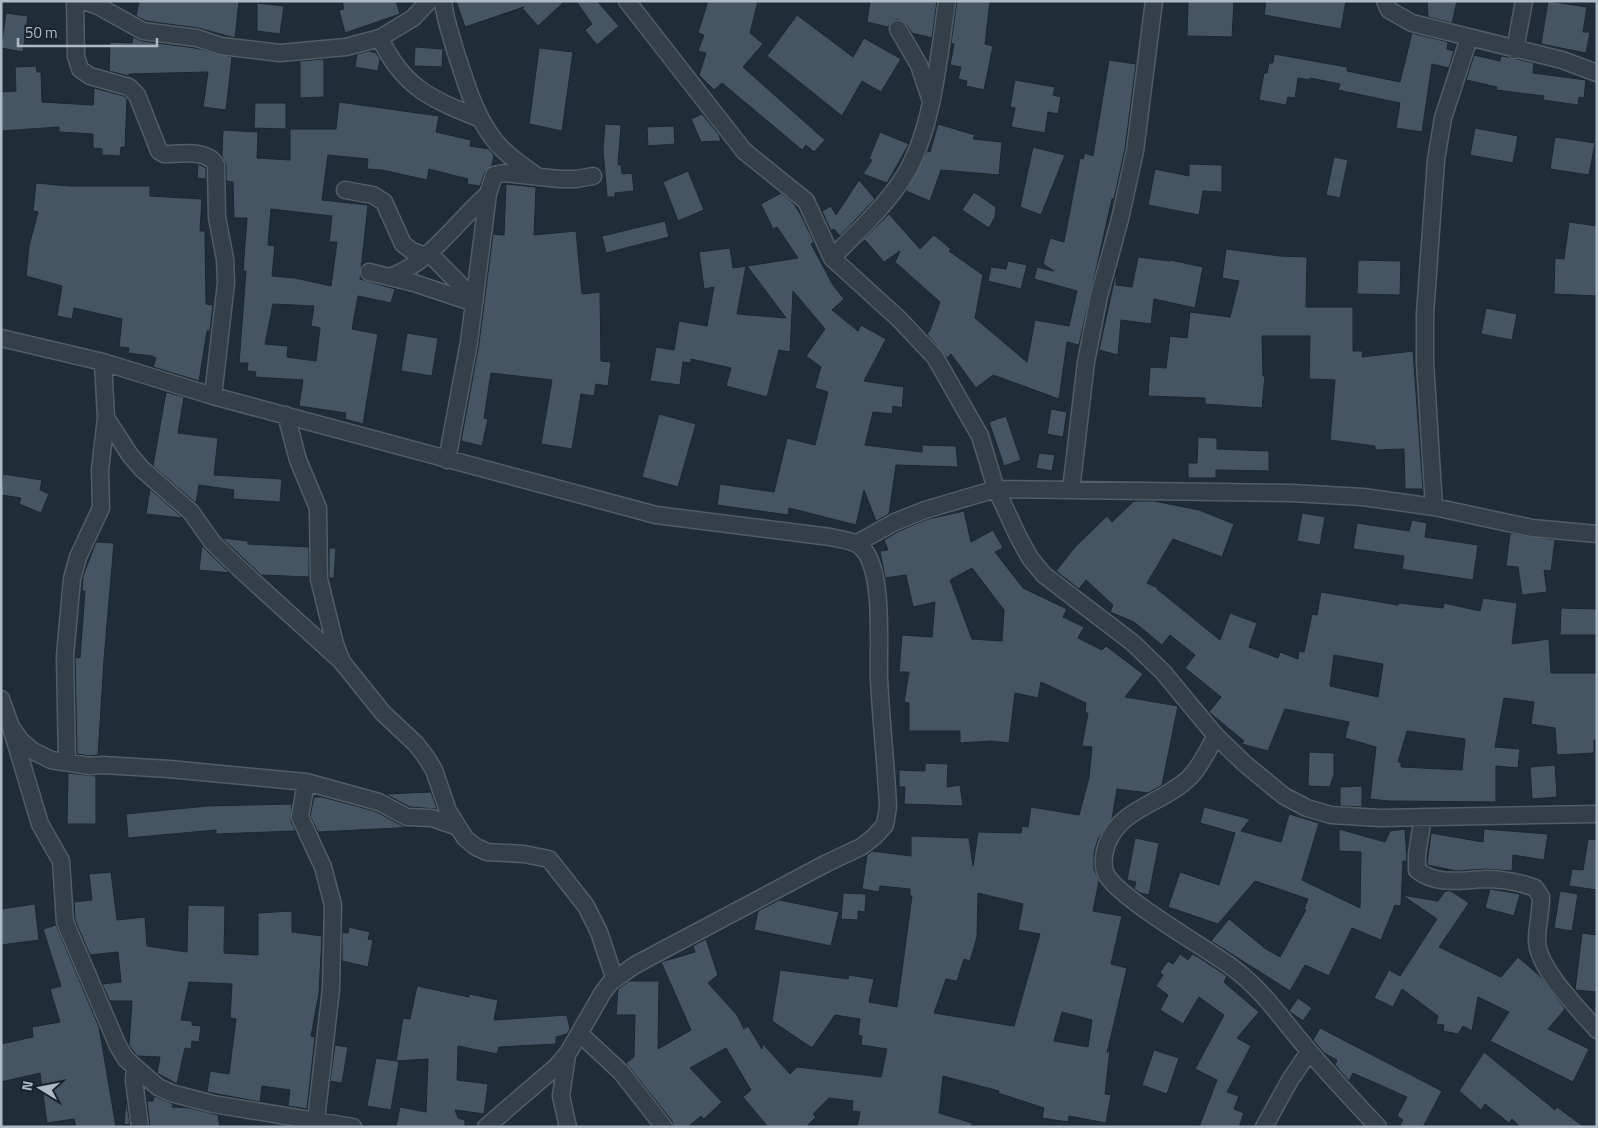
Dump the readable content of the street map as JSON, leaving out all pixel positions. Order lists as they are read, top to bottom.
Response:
{
  "scale_bar": "50 m",
  "north": "left"
}
